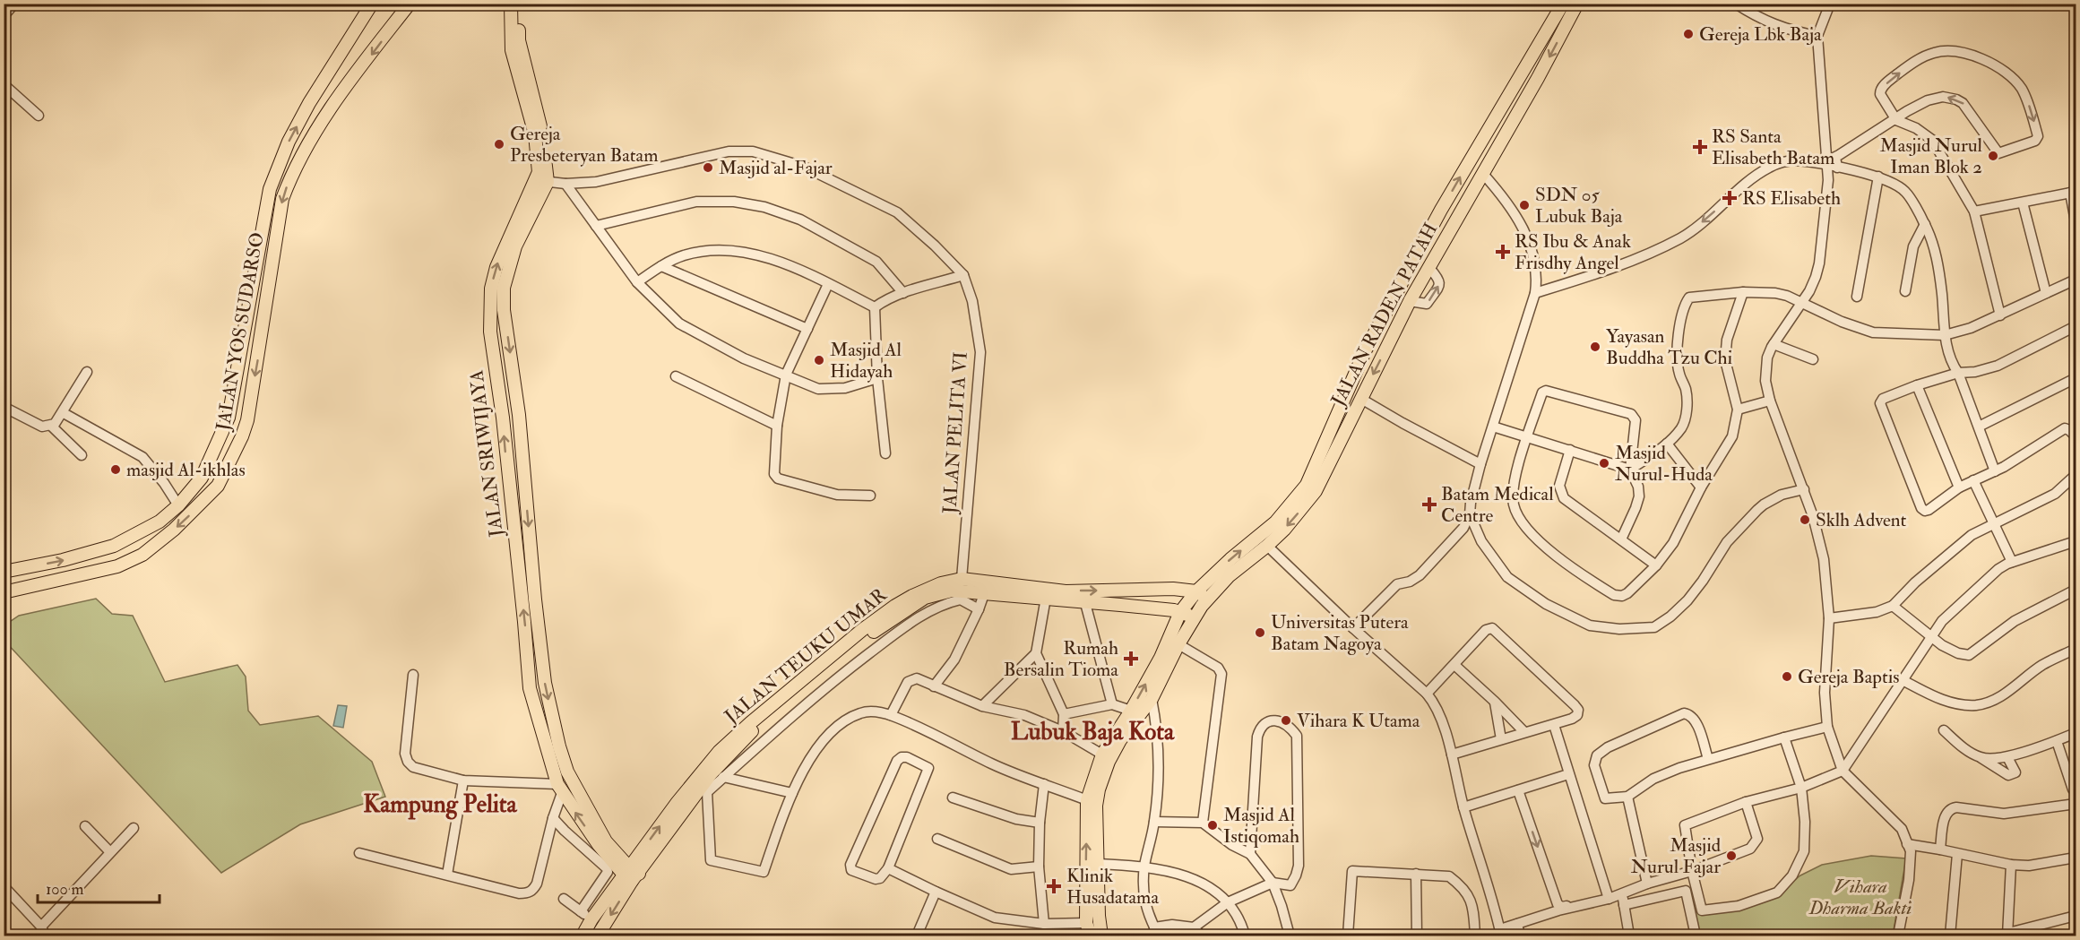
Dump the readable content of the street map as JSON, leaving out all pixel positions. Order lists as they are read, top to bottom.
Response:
{
  "streets": {
    "main road": [
      "JALAN RADEN PATAH",
      "JALAN YOS SUDARSO",
      "JALAN SRIWIJAYA",
      "JALAN TEUKU UMAR"
    ],
    "street": ["JALAN PELITA VI"]
  },
  "crossings": [
    ["JALAN RADEN PATAH", "JALAN TEUKU UMAR"],
    ["JALAN PELITA VI", "JALAN SRIWIJAYA"],
    ["JALAN PELITA VI", "JALAN TEUKU UMAR"],
    ["JALAN SRIWIJAYA", "JALAN TEUKU UMAR"]
  ],
  "districts": ["Lubuk Baja Kota", "Kampung Pelita"],
  "parks": ["Vihara Dharma Bakti"],
  "places": {
    "other": [
      "Gereja Lbk Baja",
      "Gereja Presbeteryan Batam",
      "Masjid Nurul Iman Blok 2",
      "Masjid al-Fajar",
      "SDN 05 Lubuk Baja",
      "Yayasan Buddha Tzu Chi",
      "Masjid Al Hidayah",
      "Masjid Nurul-Huda",
      "masjid Al-ikhlas",
      "Sklh Advent",
      "Universitas Putera Batam Nagoya",
      "Gereja Baptis",
      "Vihara K Utama",
      "Masjid Al Istiqomah",
      "Masjid Nurul Fajar"
    ],
    "health": [
      "RS Santa Elisabeth Batam",
      "RS Elisabeth",
      "RS Ibu & Anak Frisdhy Angel",
      "Batam Medical Centre",
      "Rumah Bersalin Tioma",
      "Klinik Husadatama"
    ]
  },
  "scale_bar": "100 m"
}
